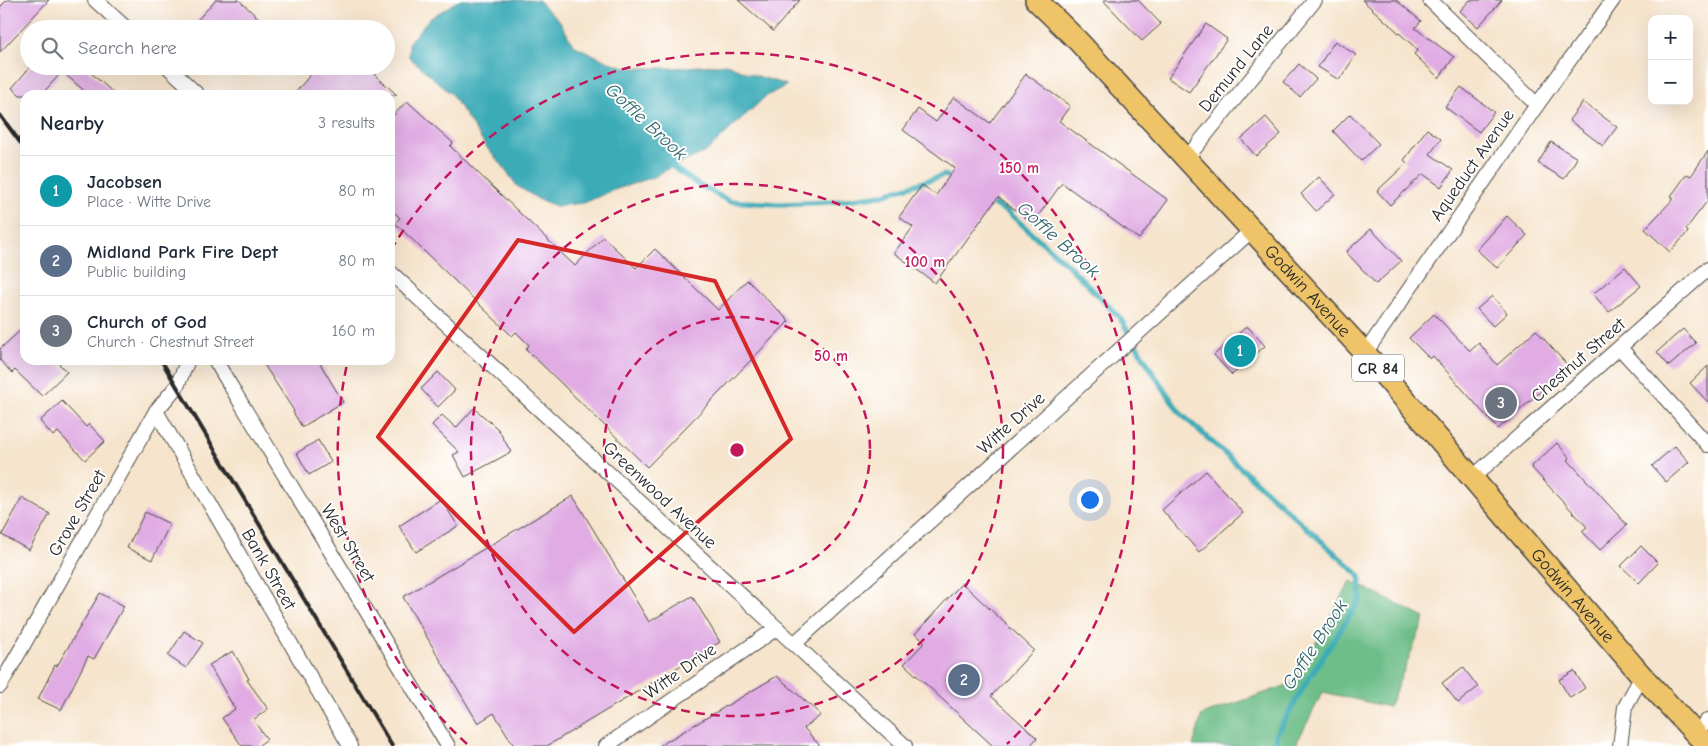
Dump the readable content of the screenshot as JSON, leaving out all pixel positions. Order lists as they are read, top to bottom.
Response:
{
  "streets": {
    "main road": ["Godwin Avenue", "CR 84"],
    "street": [
      "Demund Lane",
      "Aqueduct Avenue",
      "Chestnut Street",
      "Witte Drive",
      "Greenwood Avenue",
      "Grove Street",
      "West Street",
      "Bank Street"
    ]
  },
  "crossings": [
    ["Demund Lane", "Godwin Avenue"],
    ["Aqueduct Avenue", "Godwin Avenue"],
    ["Godwin Avenue", "Chestnut Street"],
    ["Godwin Avenue", "Witte Drive"],
    ["Witte Drive", "Greenwood Avenue"],
    ["Grove Street", "Bank Street"]
  ],
  "water": ["Goffle Brook"],
  "page": {
    "map_buttons": ["+", "−"],
    "search": "Search here",
    "heading": ["Nearby", "3 results"],
    "list": [
      {
        "mark": "1",
        "name": "Jacobsen",
        "note": "Place · Witte Drive",
        "value": "80 m"
      },
      {
        "mark": "2",
        "name": "Midland Park Fire Dept",
        "note": "Public building",
        "value": "80 m"
      },
      {
        "mark": "3",
        "name": "Church of God",
        "note": "Church · Chestnut Street",
        "value": "160 m"
      }
    ],
    "pins": ["1", "3", "2"]
  },
  "rings": ["150 m", "100 m", "50 m"]
}
